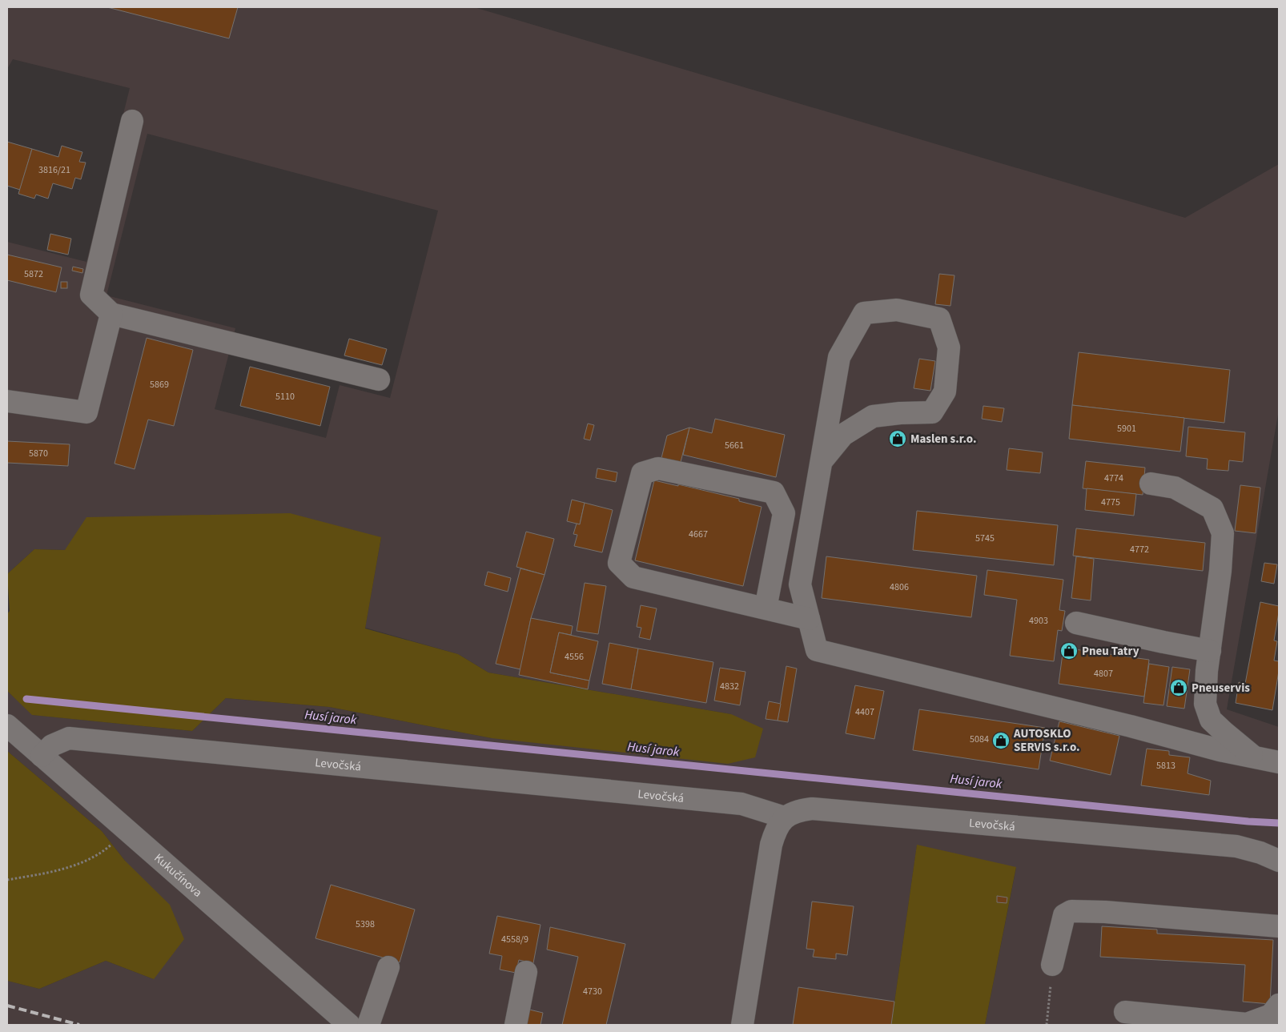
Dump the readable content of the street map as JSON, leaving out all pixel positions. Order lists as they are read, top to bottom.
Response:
{
  "streets": {
    "street": ["Levočská", "Kukučínova"]
  },
  "crossings": [
    ["Levočská", "Kukučínova"]
  ],
  "water": ["Husí jarok"],
  "places": {
    "shop": [
      "Maslen s.r.o.",
      "Pneu Tatry",
      "Pneuservis",
      "AUTOSKLO SERVIS s.r.o."
    ]
  },
  "house_numbers": [
    "3816/21",
    "5872",
    "5869",
    "5110",
    "5901",
    "5661",
    "5870",
    "4774",
    "4775",
    "4667",
    "5745",
    "4772",
    "4806",
    "4903",
    "4556",
    "4807",
    "4832",
    "4407",
    "5084",
    "5813",
    "5398",
    "4558/9",
    "4730"
  ]
}
